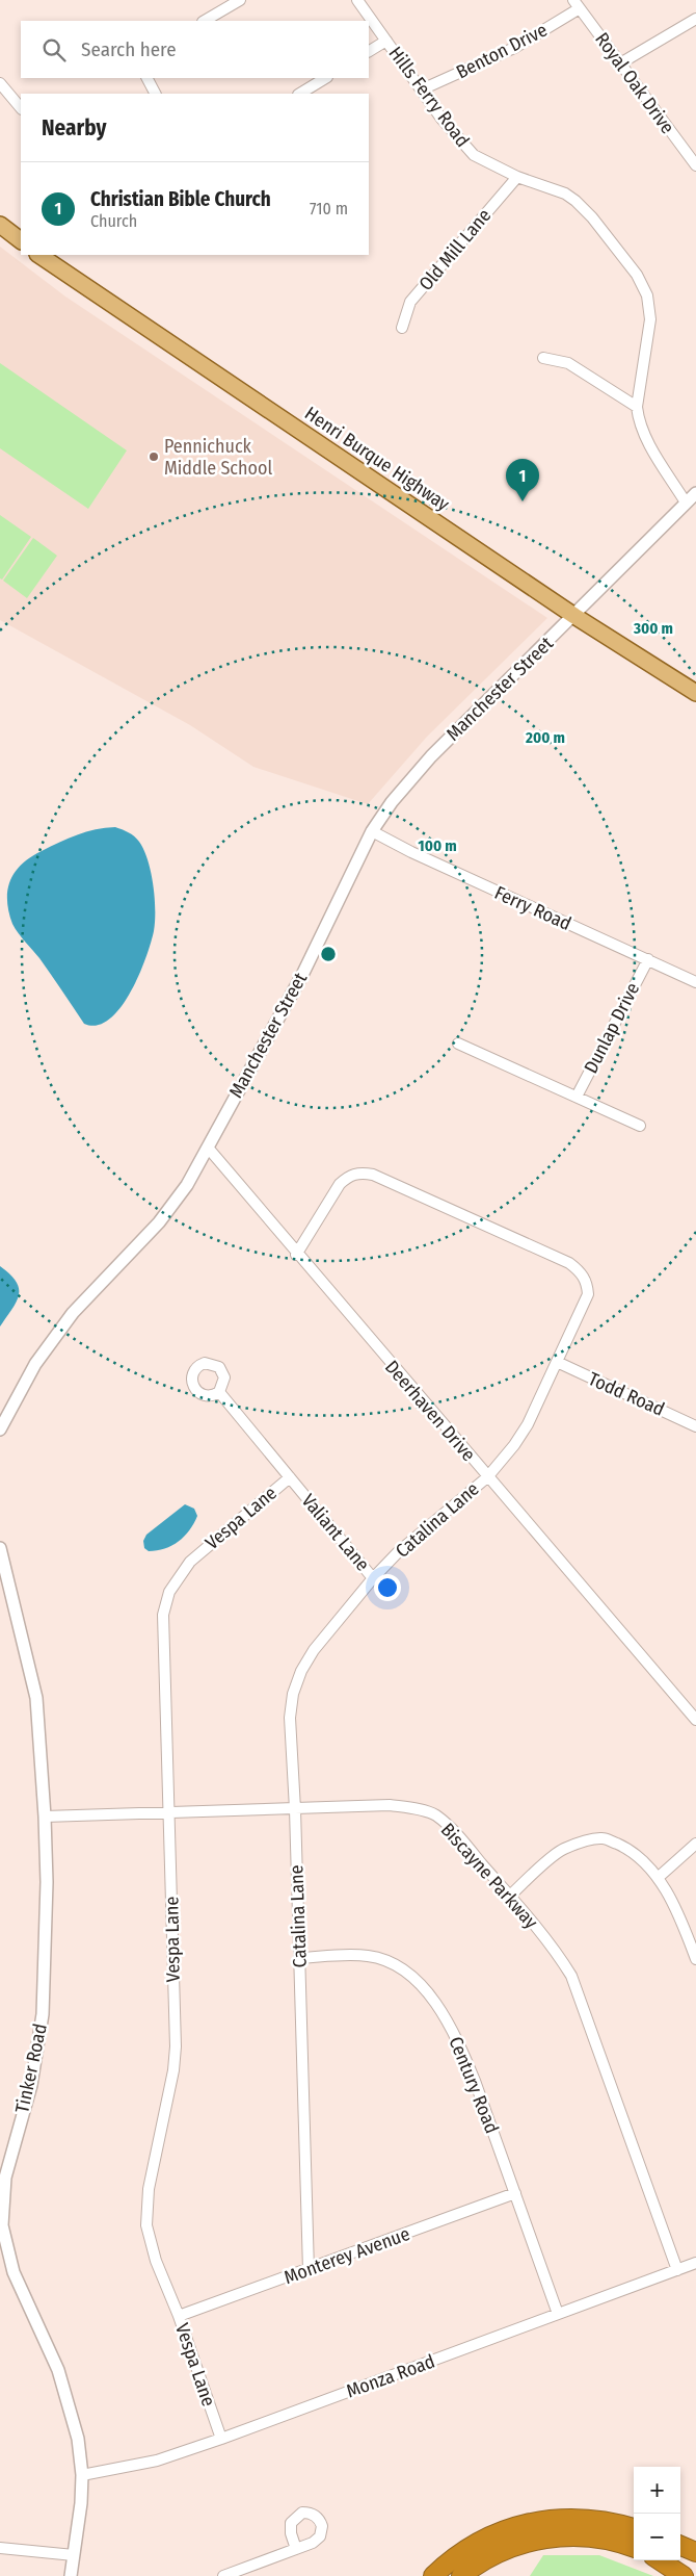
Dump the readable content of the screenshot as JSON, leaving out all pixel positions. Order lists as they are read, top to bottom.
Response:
{
  "streets": {
    "main road": ["Henri Burque Highway"],
    "street": [
      "Benton Drive",
      "Royal Oak Drive",
      "Hills Ferry Road",
      "Old Mill Lane",
      "Manchester Street",
      "Ferry Road",
      "Dunlap Drive",
      "Todd Road",
      "Deerhaven Drive",
      "Vespa Lane",
      "Catalina Lane",
      "Valiant Lane",
      "Biscayne Parkway",
      "Tinker Road",
      "Century Road",
      "Monterey Avenue",
      "Monza Road"
    ]
  },
  "crossings": [
    ["Benton Drive", "Royal Oak Drive"],
    ["Benton Drive", "Hills Ferry Road"],
    ["Hills Ferry Road", "Old Mill Lane"],
    ["Hills Ferry Road", "Manchester Street"],
    ["Henri Burque Highway", "Manchester Street"],
    ["Manchester Street", "Ferry Road"],
    ["Manchester Street", "Deerhaven Drive"],
    ["Ferry Road", "Dunlap Drive"],
    ["Todd Road", "Catalina Lane"],
    ["Deerhaven Drive", "Catalina Lane"],
    ["Vespa Lane", "Valiant Lane"],
    ["Vespa Lane", "Biscayne Parkway"],
    ["Vespa Lane", "Monterey Avenue"],
    ["Vespa Lane", "Monza Road"],
    ["Catalina Lane", "Valiant Lane"],
    ["Catalina Lane", "Biscayne Parkway"],
    ["Catalina Lane", "Century Road"],
    ["Catalina Lane", "Monterey Avenue"],
    ["Biscayne Parkway", "Tinker Road"],
    ["Biscayne Parkway", "Monza Road"],
    ["Tinker Road", "Monza Road"],
    ["Century Road", "Monterey Avenue"],
    ["Century Road", "Monza Road"]
  ],
  "places": ["Pennichuck Middle School"],
  "page": {
    "search": "Search here",
    "heading": "Nearby",
    "list": [
      {
        "mark": "1",
        "name": "Christian Bible Church",
        "note": "Church",
        "value": "710 m"
      }
    ],
    "pins": "1",
    "map_buttons": ["+", "−"]
  },
  "rings": ["300 m", "200 m", "100 m"]
}
